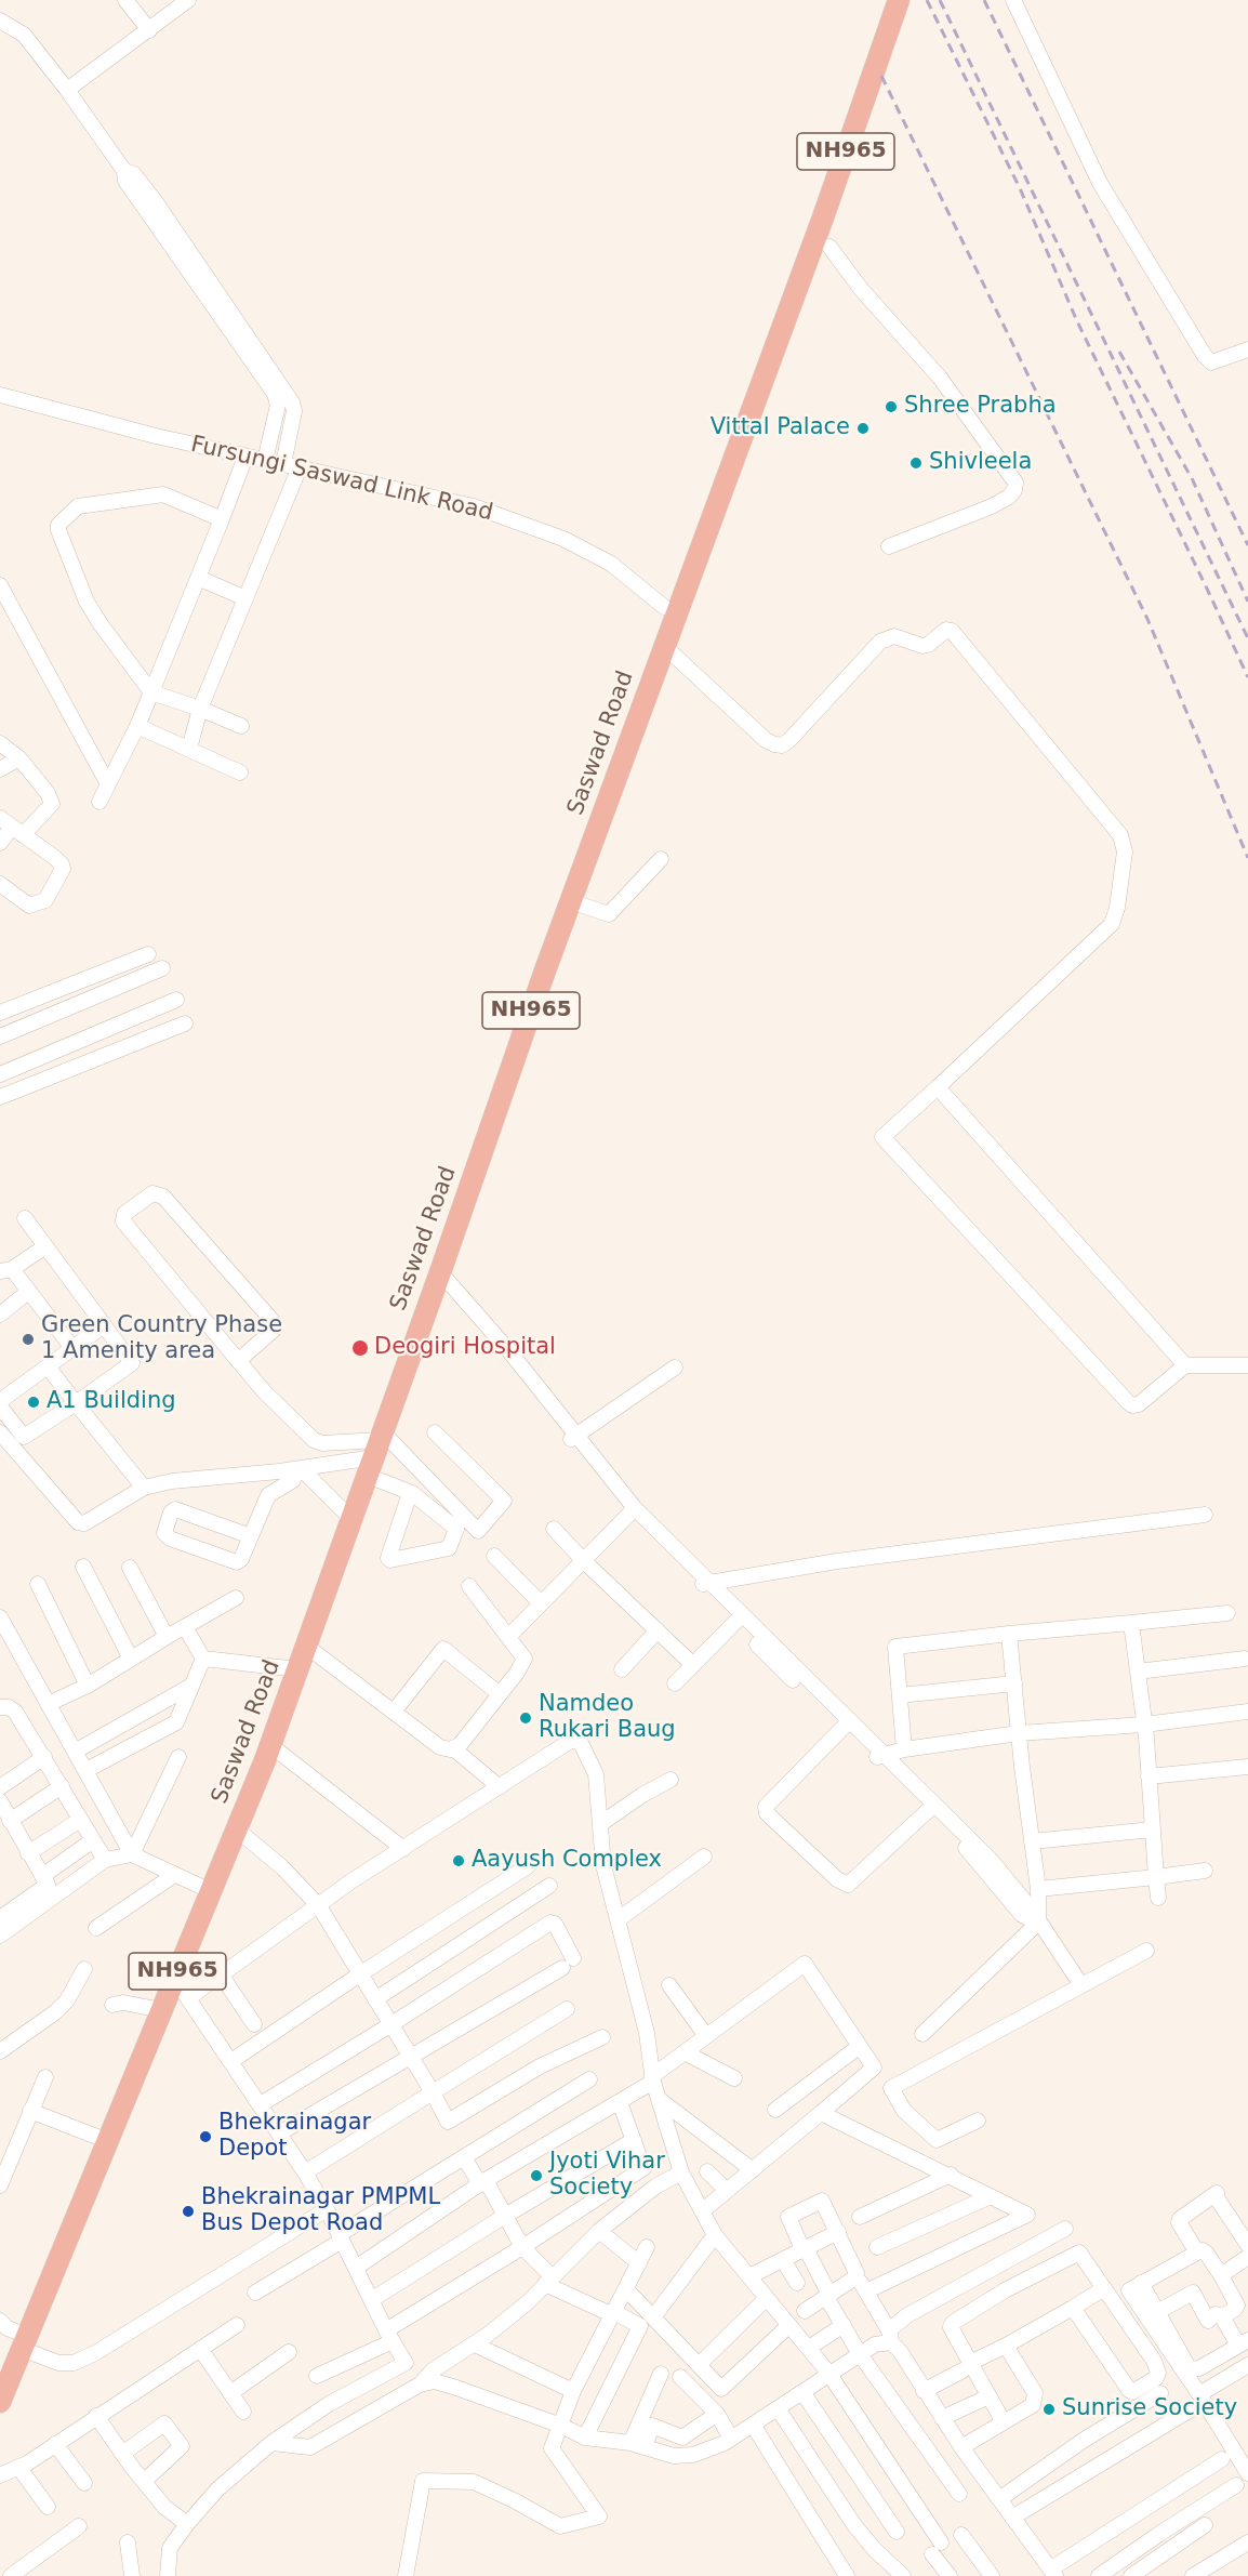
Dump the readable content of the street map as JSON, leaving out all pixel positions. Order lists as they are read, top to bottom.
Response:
{
  "streets": {
    "highway": ["NH965", "Saswad Road"],
    "street": ["Fursungi Saswad Link Road"]
  },
  "places": [
    "Shree Prabha",
    "Vittal Palace",
    "Shivleela",
    "Green Country Phase 1 Amenity area",
    "Deogiri Hospital",
    "A1 Building",
    "Namdeo Rukari Baug",
    "Aayush Complex",
    "Bhekrainagar Depot",
    "Jyoti Vihar Society",
    "Bhekrainagar PMPML Bus Depot Road",
    "Sunrise Society"
  ]
}
